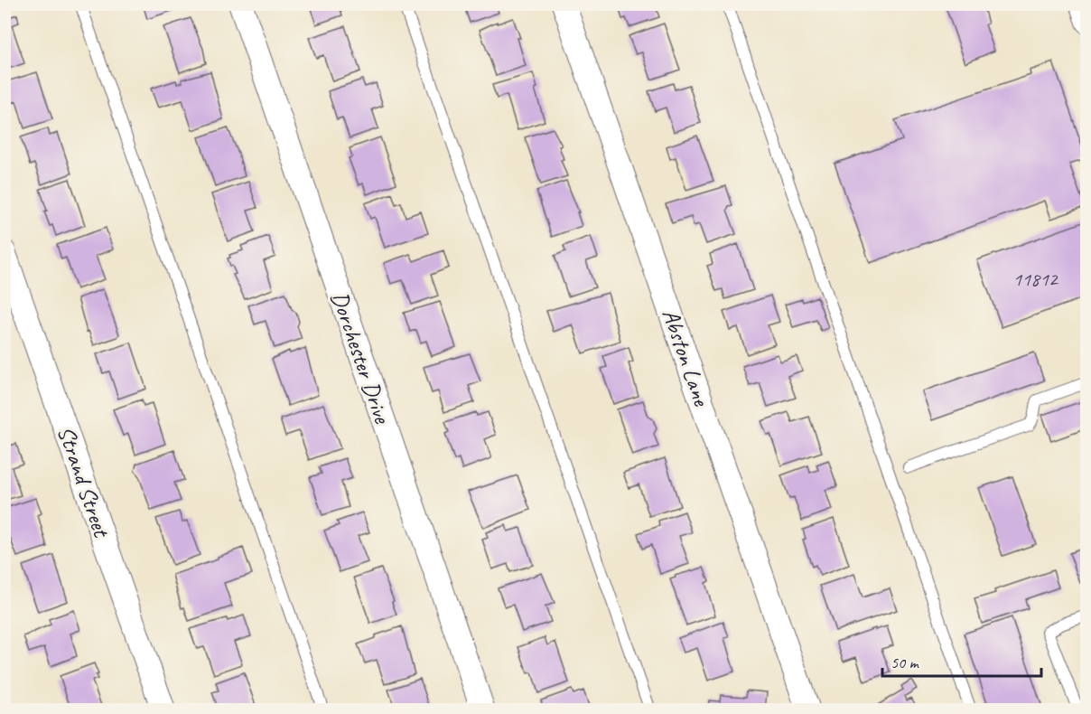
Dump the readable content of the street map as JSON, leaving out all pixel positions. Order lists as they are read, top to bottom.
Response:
{
  "streets": {
    "street": ["Dorchester Drive", "Abston Lane", "Strand Street"]
  },
  "house_numbers": ["11812"],
  "scale_bar": "50 m"
}
